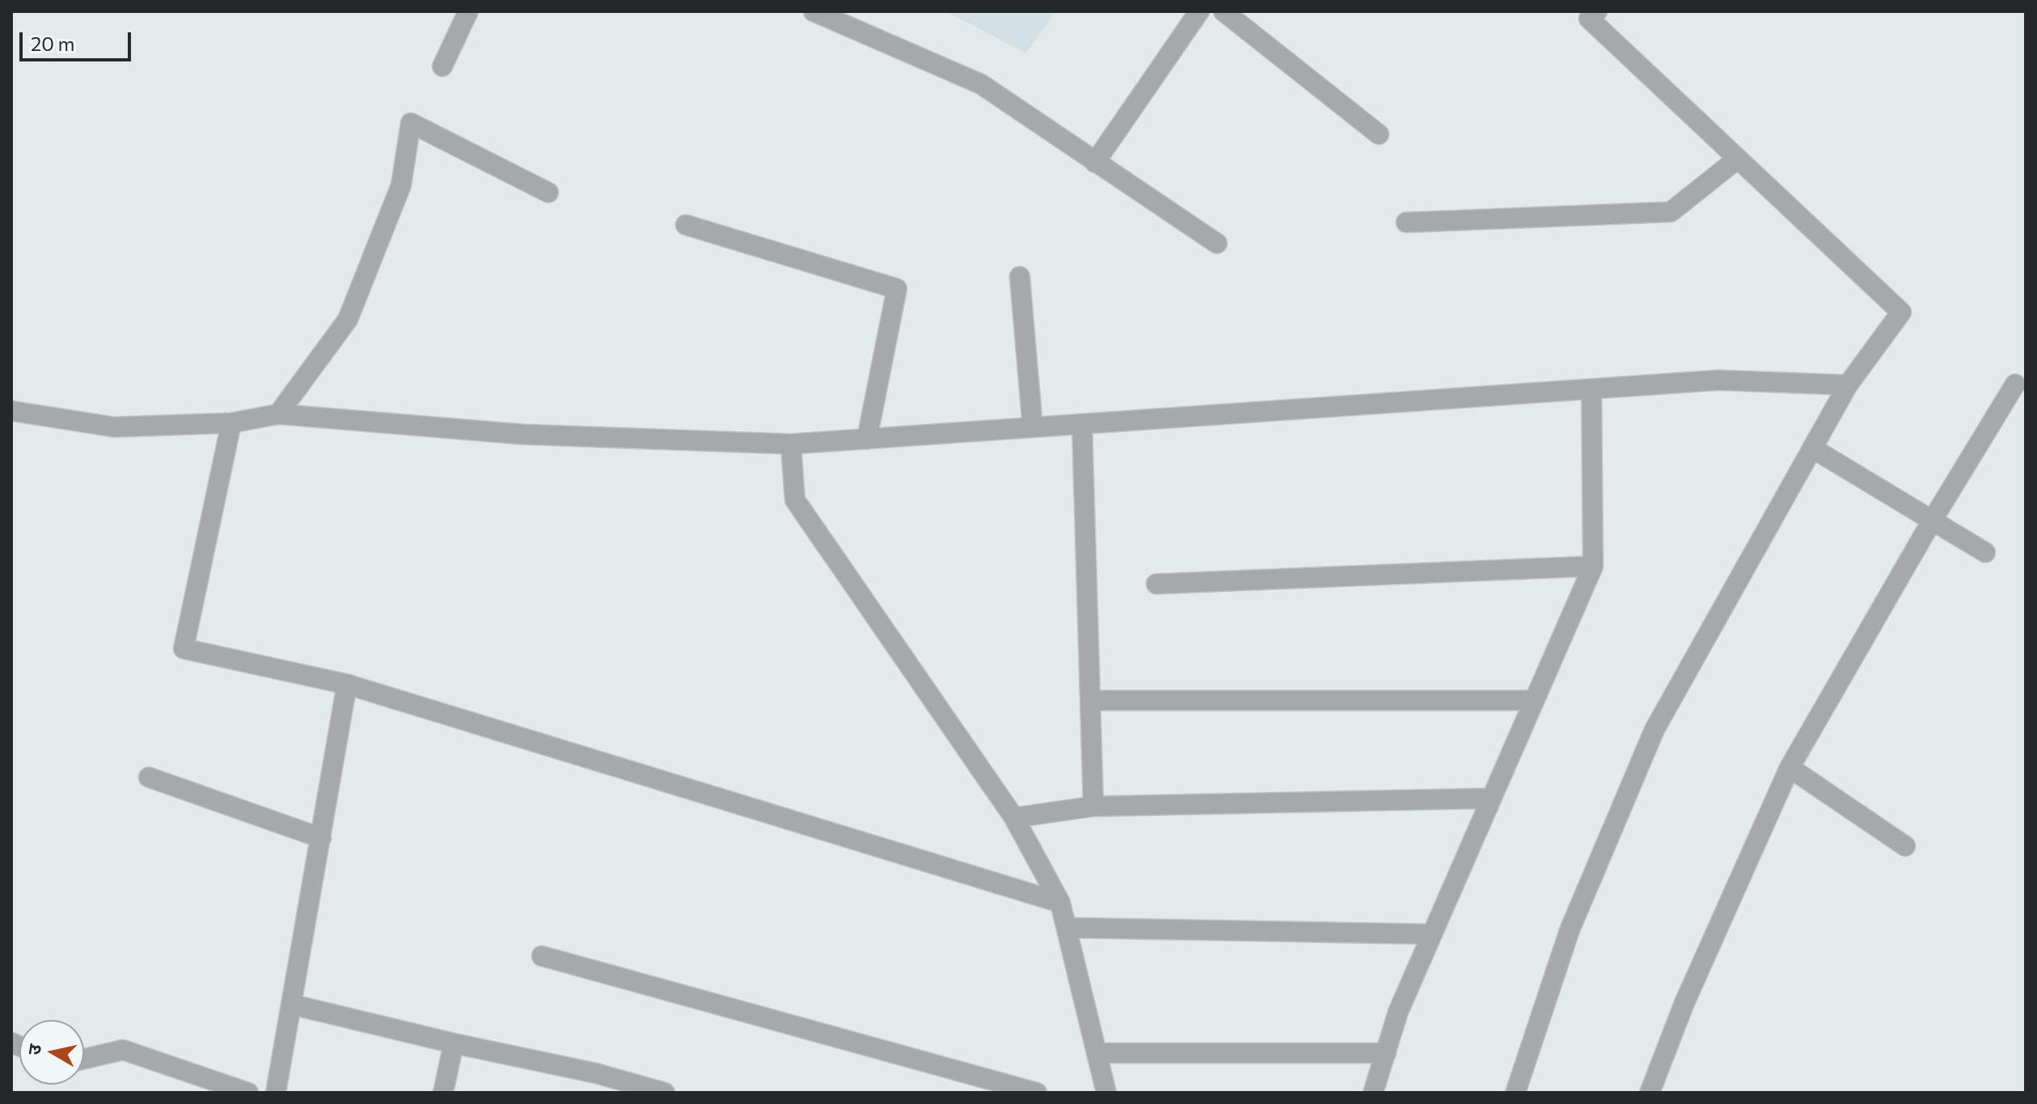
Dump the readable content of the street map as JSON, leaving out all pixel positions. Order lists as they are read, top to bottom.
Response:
{
  "scale_bar": "20 m",
  "north": "left"
}
